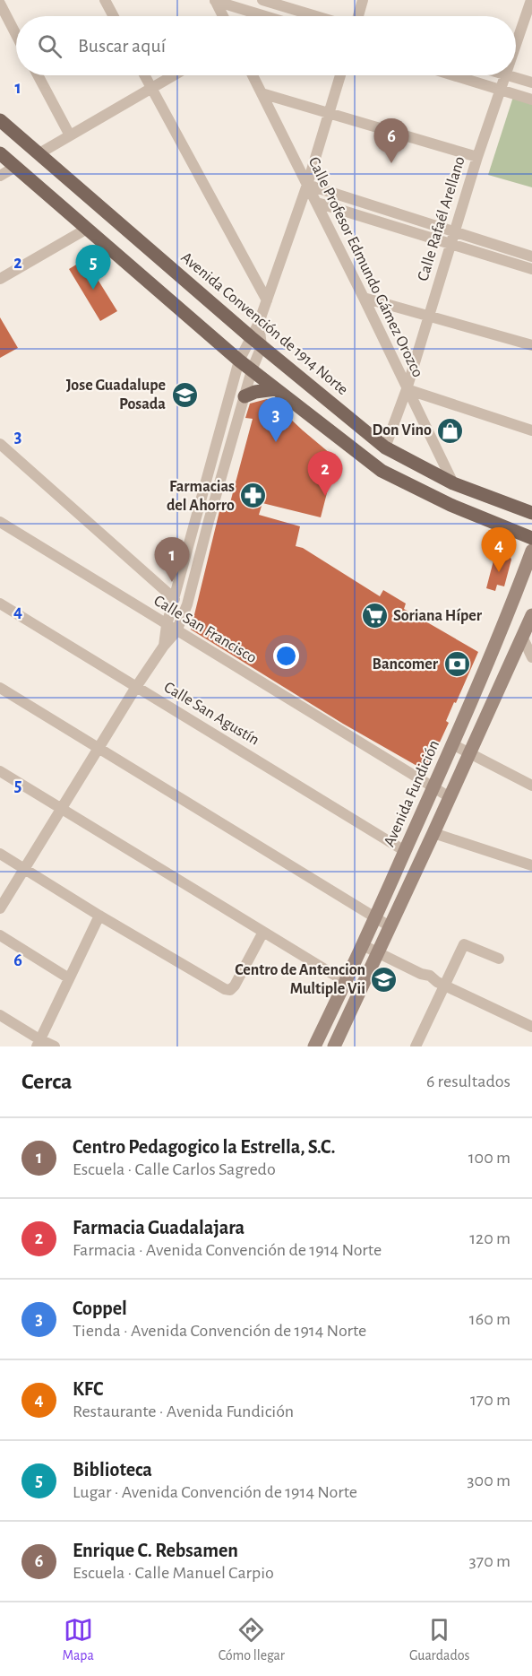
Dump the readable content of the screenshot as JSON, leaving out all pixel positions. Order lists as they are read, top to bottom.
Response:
{
  "streets": {
    "main road": ["Avenida Convención de 1914 Norte"],
    "street": [
      "Calle Rafaél Arellano",
      "Calle Profesor Edmundo Gámez Orozco",
      "Calle San Francisco",
      "Calle San Agustín",
      "Avenida Fundición"
    ]
  },
  "crossings": [
    ["Calle Rafaél Arellano", "Calle Profesor Edmundo Gámez Orozco"],
    ["Calle Rafaél Arellano", "Avenida Convención de 1914 Norte"],
    ["Calle Profesor Edmundo Gámez Orozco", "Avenida Convención de 1914 Norte"],
    ["Calle San Francisco", "Avenida Fundición"],
    ["Calle San Agustín", "Avenida Fundición"]
  ],
  "places": {
    "school or university": ["Jose Guadalupe Posada", "Centro de Antencion Multiple Vii"],
    "shop": ["Don Vino"],
    "pharmacy": ["Farmacias del Ahorro"],
    "supermarket": ["Soriana Híper"],
    "bank": ["Bancomer"]
  },
  "page": {
    "search": "Buscar aquí",
    "pins": [
      "6",
      "5",
      "3",
      "2",
      "4",
      "1"
    ],
    "heading": ["Cerca", "6 resultados"],
    "list": [
      {
        "mark": "1",
        "name": "Centro Pedagogico la Estrella, S.C.",
        "note": "Escuela · Calle Carlos Sagredo",
        "value": "100 m"
      },
      {
        "mark": "2",
        "name": "Farmacia Guadalajara",
        "note": "Farmacia · Avenida Convención de 1914 Norte",
        "value": "120 m"
      },
      {
        "mark": "3",
        "name": "Coppel",
        "note": "Tienda · Avenida Convención de 1914 Norte",
        "value": "160 m"
      },
      {
        "mark": "4",
        "name": "KFC",
        "note": "Restaurante · Avenida Fundición",
        "value": "170 m"
      },
      {
        "mark": "5",
        "name": "Biblioteca",
        "note": "Lugar · Avenida Convención de 1914 Norte",
        "value": "300 m"
      },
      {
        "mark": "6",
        "name": "Enrique C. Rebsamen",
        "note": "Escuela · Calle Manuel Carpio",
        "value": "370 m"
      }
    ],
    "nav": ["Mapa", "Cómo llegar", "Guardados"]
  },
  "grid": {
    "rows": [
      "1",
      "2",
      "3",
      "4",
      "5",
      "6"
    ]
  }
}
